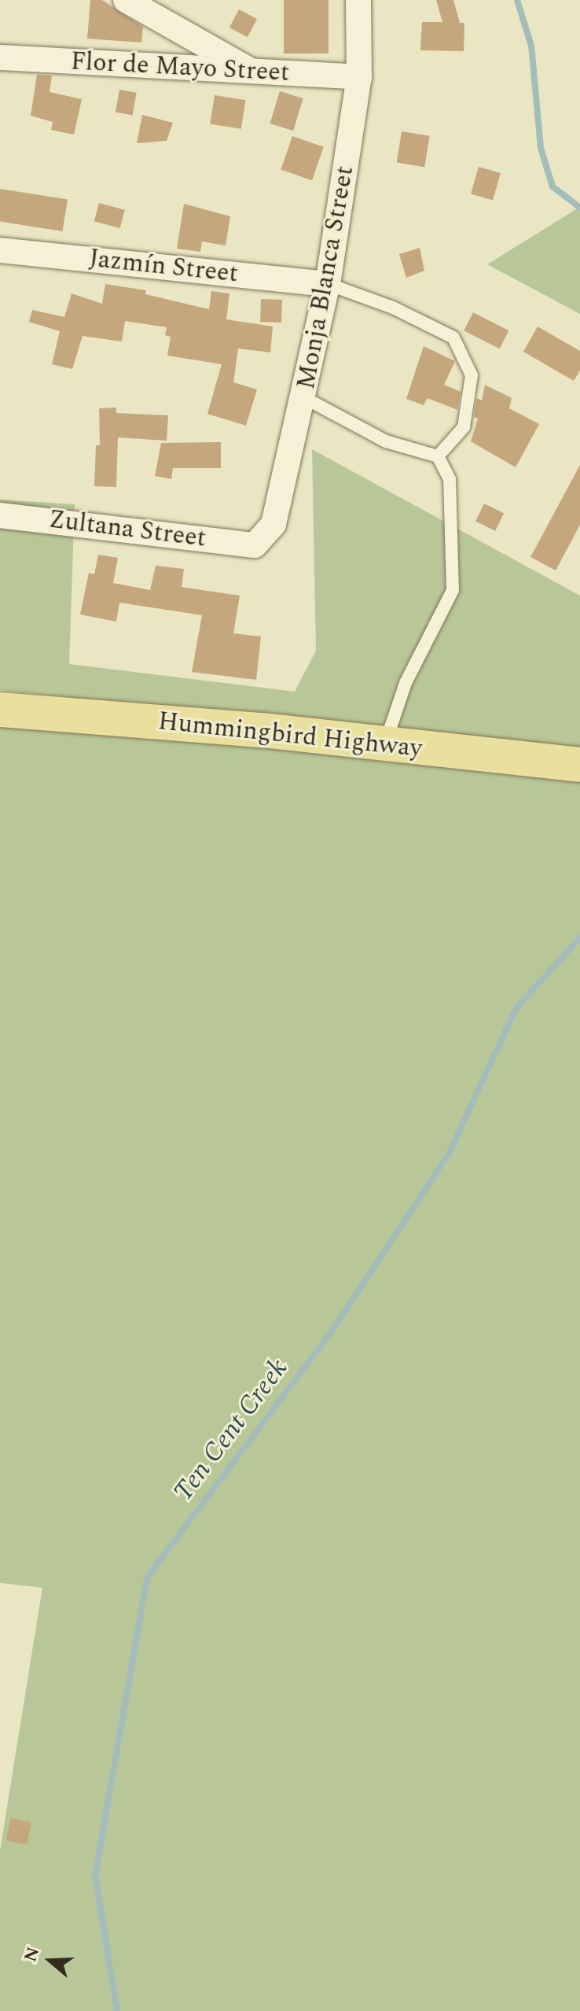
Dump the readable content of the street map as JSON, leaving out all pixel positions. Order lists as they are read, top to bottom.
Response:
{
  "streets": {
    "main road": ["Hummingbird Highway"],
    "street": [
      "Flor de Mayo Street",
      "Jazmín Street",
      "Monja Blanca Street",
      "Zultana Street"
    ]
  },
  "crossings": [
    ["Flor de Mayo Street", "Monja Blanca Street"],
    ["Jazmín Street", "Monja Blanca Street"],
    ["Monja Blanca Street", "Zultana Street"]
  ],
  "water": ["Ten Cent Creek"],
  "north": "left"
}
